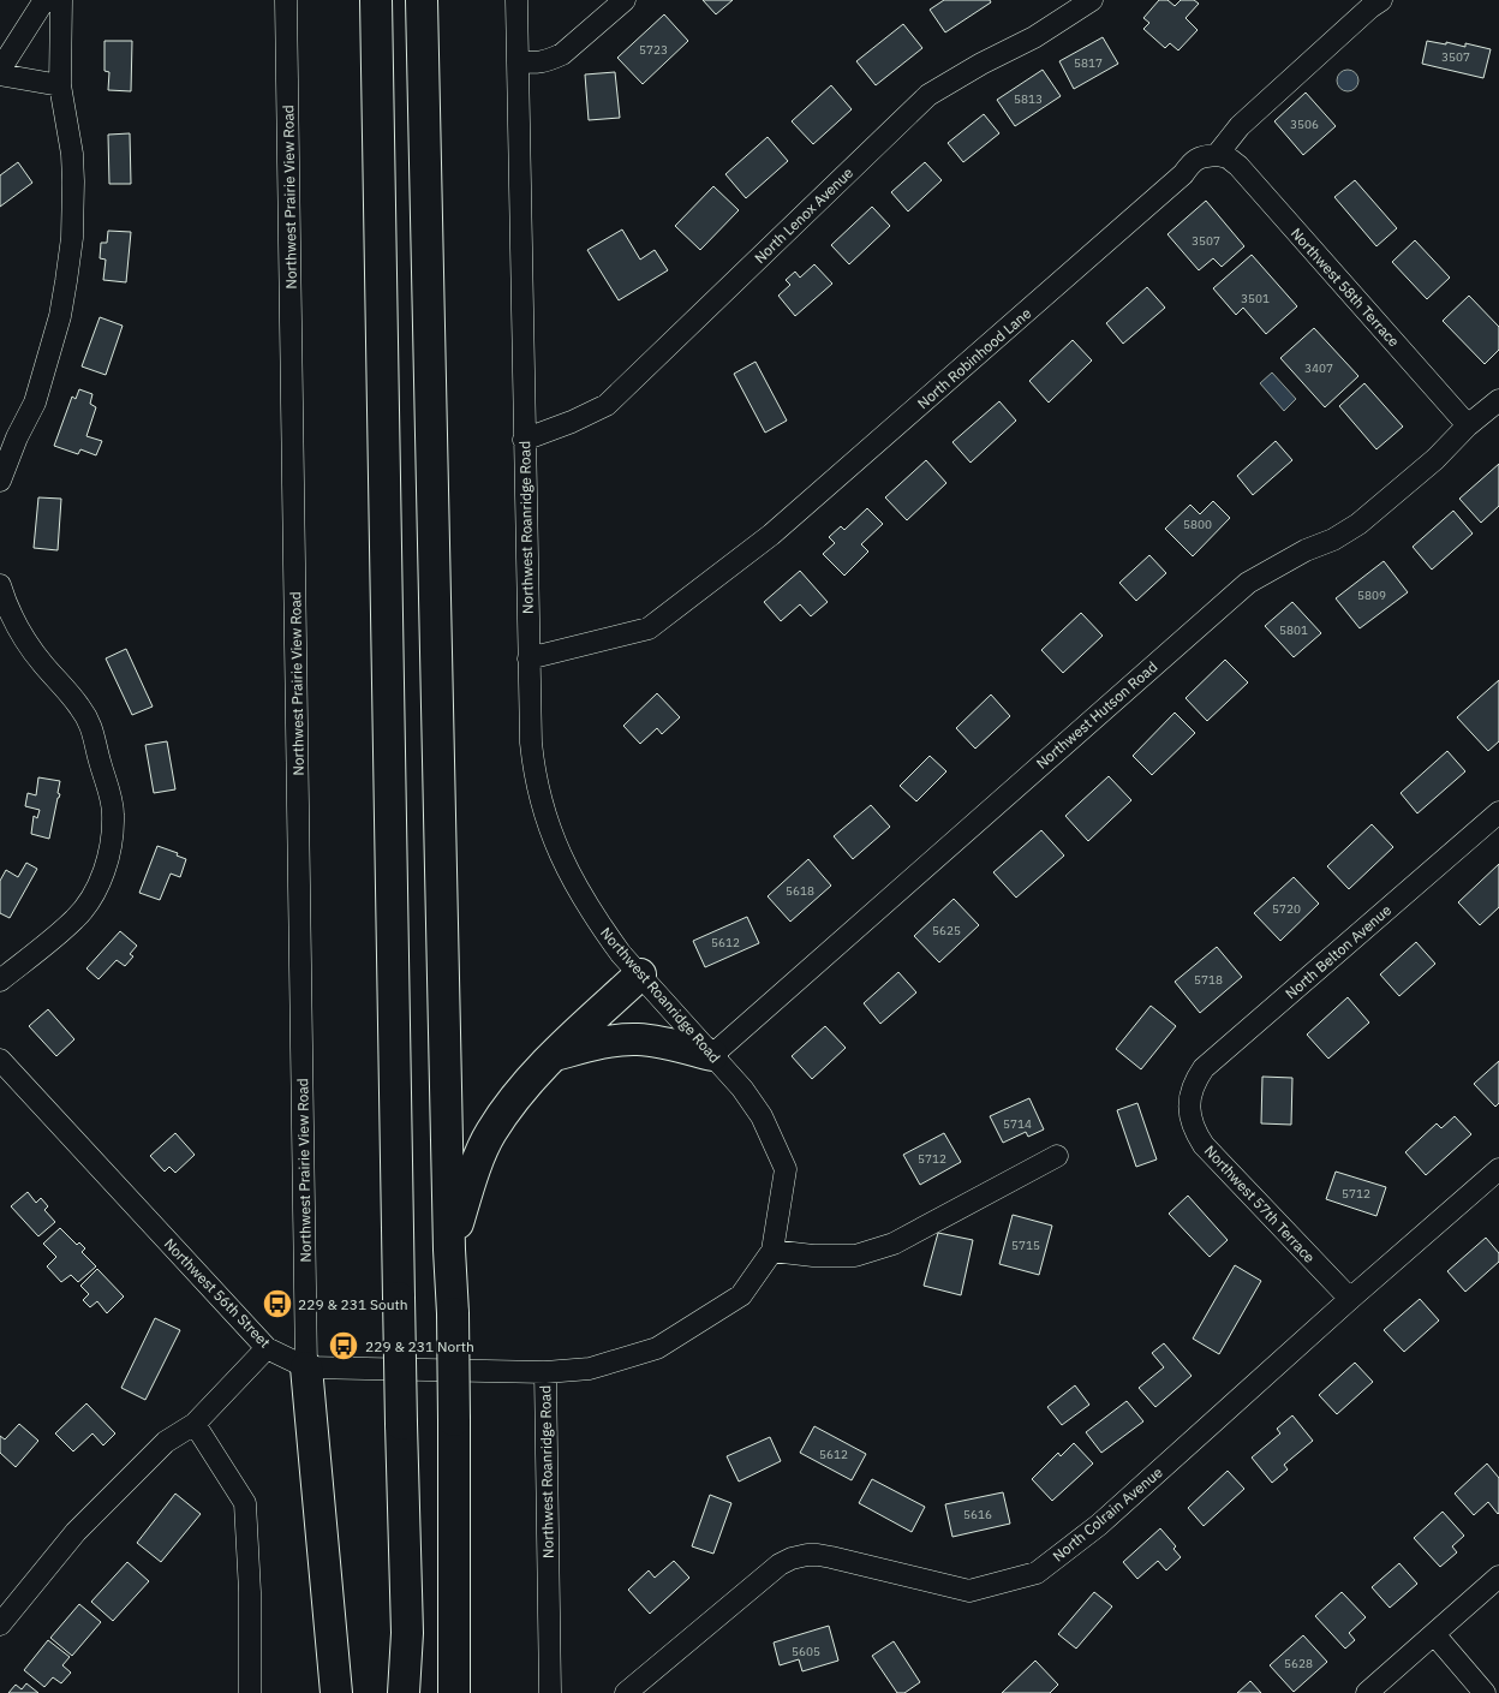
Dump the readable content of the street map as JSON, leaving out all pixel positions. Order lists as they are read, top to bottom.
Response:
{
  "streets": {
    "street": [
      "Northwest Prairie View Road",
      "North Lenox Avenue",
      "Northwest 58th Terrace",
      "North Robinhood Lane",
      "Northwest Roanridge Road",
      "Northwest Hutson Road",
      "North Belton Avenue",
      "Northwest 57th Terrace",
      "Northwest 56th Street",
      "North Colrain Avenue"
    ]
  },
  "crossings": [
    ["Northwest Prairie View Road", "Northwest 56th Street"],
    ["North Lenox Avenue", "Northwest Roanridge Road"],
    ["Northwest 58th Terrace", "North Robinhood Lane"],
    ["Northwest 58th Terrace", "Northwest Hutson Road"],
    ["North Robinhood Lane", "Northwest Roanridge Road"],
    ["Northwest Roanridge Road", "Northwest Hutson Road"],
    ["Northwest Roanridge Road", "Northwest 56th Street"],
    ["North Belton Avenue", "Northwest 57th Terrace"],
    ["Northwest 57th Terrace", "North Colrain Avenue"]
  ],
  "places": {
    "bus stop": ["229 & 231 South", "229 & 231 North"]
  },
  "house_numbers": [
    "5723",
    "3507",
    "5817",
    "5813",
    "3506",
    "3507",
    "3501",
    "3407",
    "5800",
    "5809",
    "5801",
    "5618",
    "5720",
    "5625",
    "5612",
    "5718",
    "5714",
    "5712",
    "5712",
    "5715",
    "5612",
    "5616",
    "5605",
    "5628"
  ]
}
